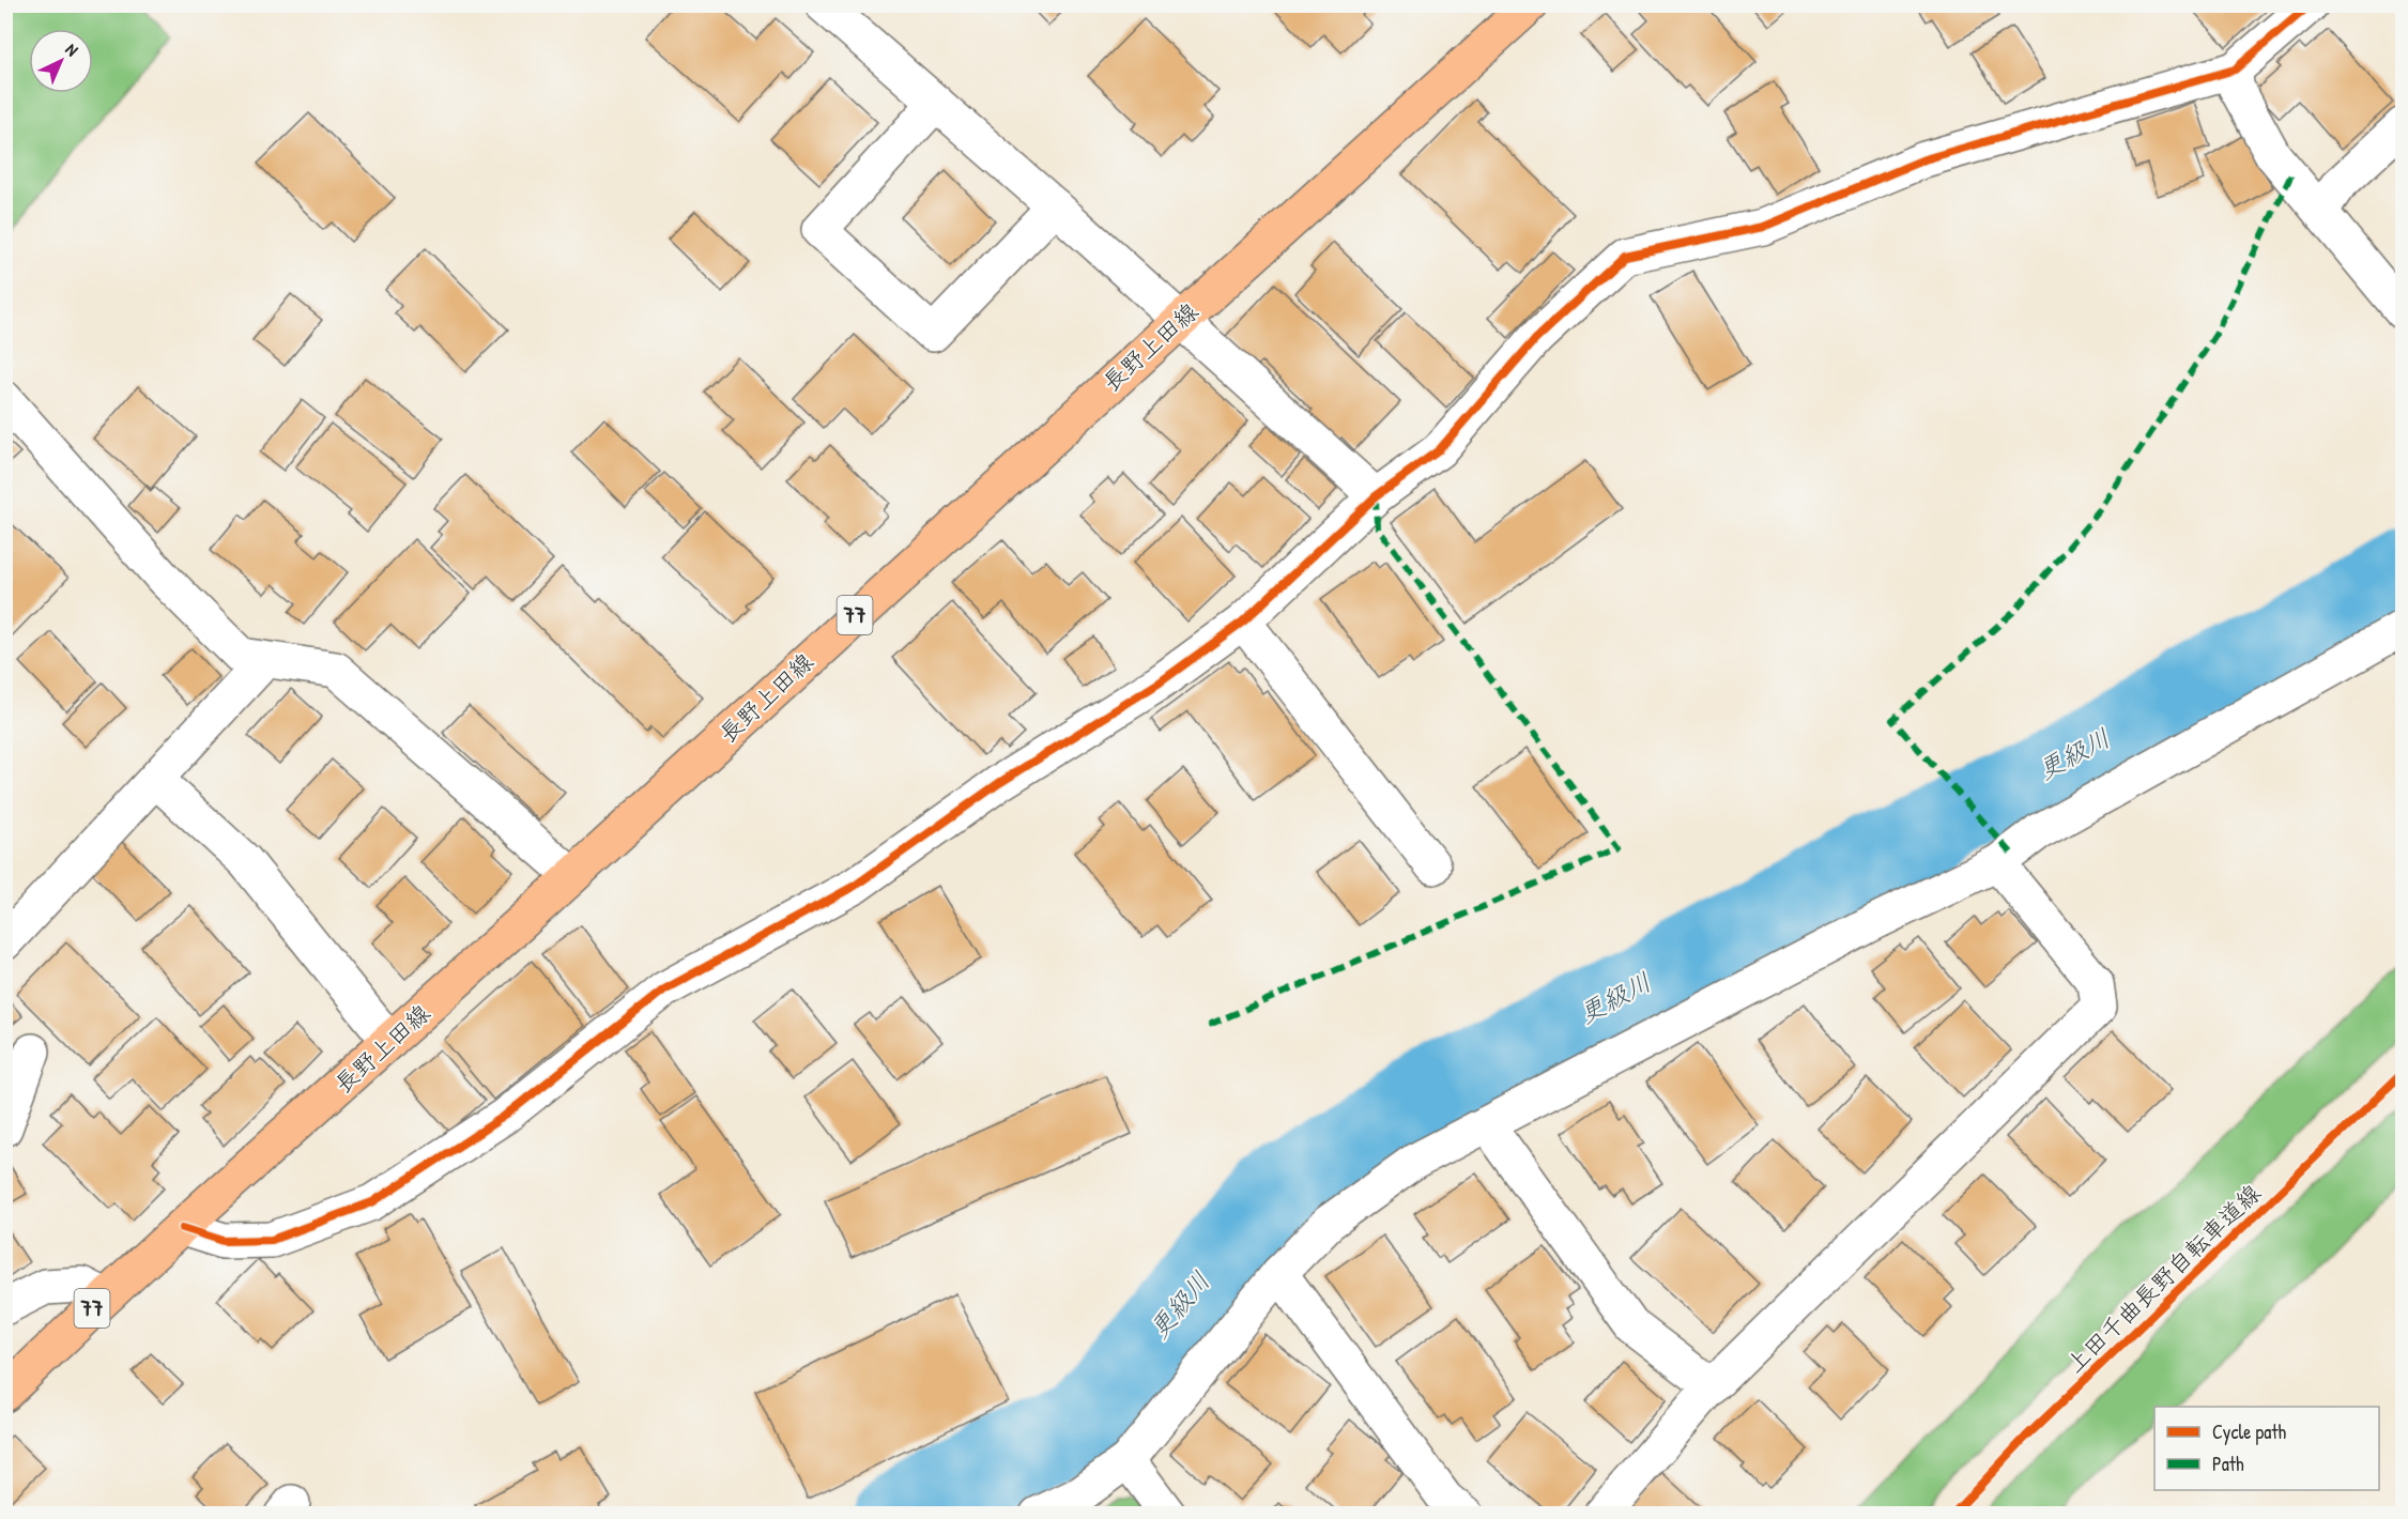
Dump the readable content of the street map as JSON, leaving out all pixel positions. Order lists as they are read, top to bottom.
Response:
{
  "streets": {
    "main road": ["長野上田線", "77"],
    "cycle path": ["上田千曲長野自転車道線"]
  },
  "water": ["更級川"],
  "legend": ["Cycle path", "Path"],
  "north": "top right"
}
